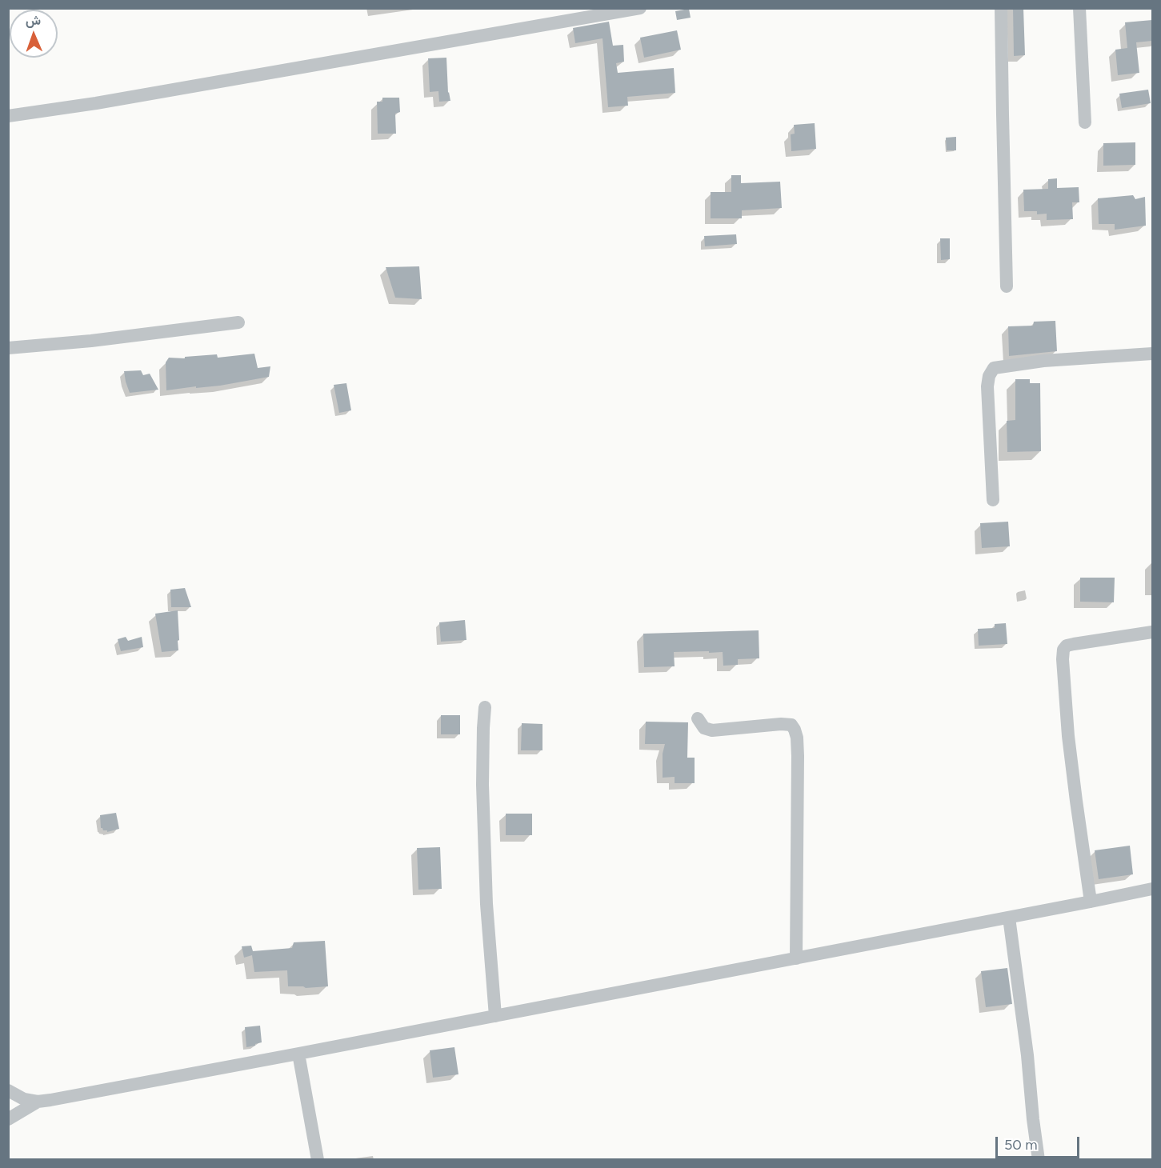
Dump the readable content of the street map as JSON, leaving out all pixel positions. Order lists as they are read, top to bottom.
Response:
{
  "scale_bar": "50 m",
  "north": "top"
}
